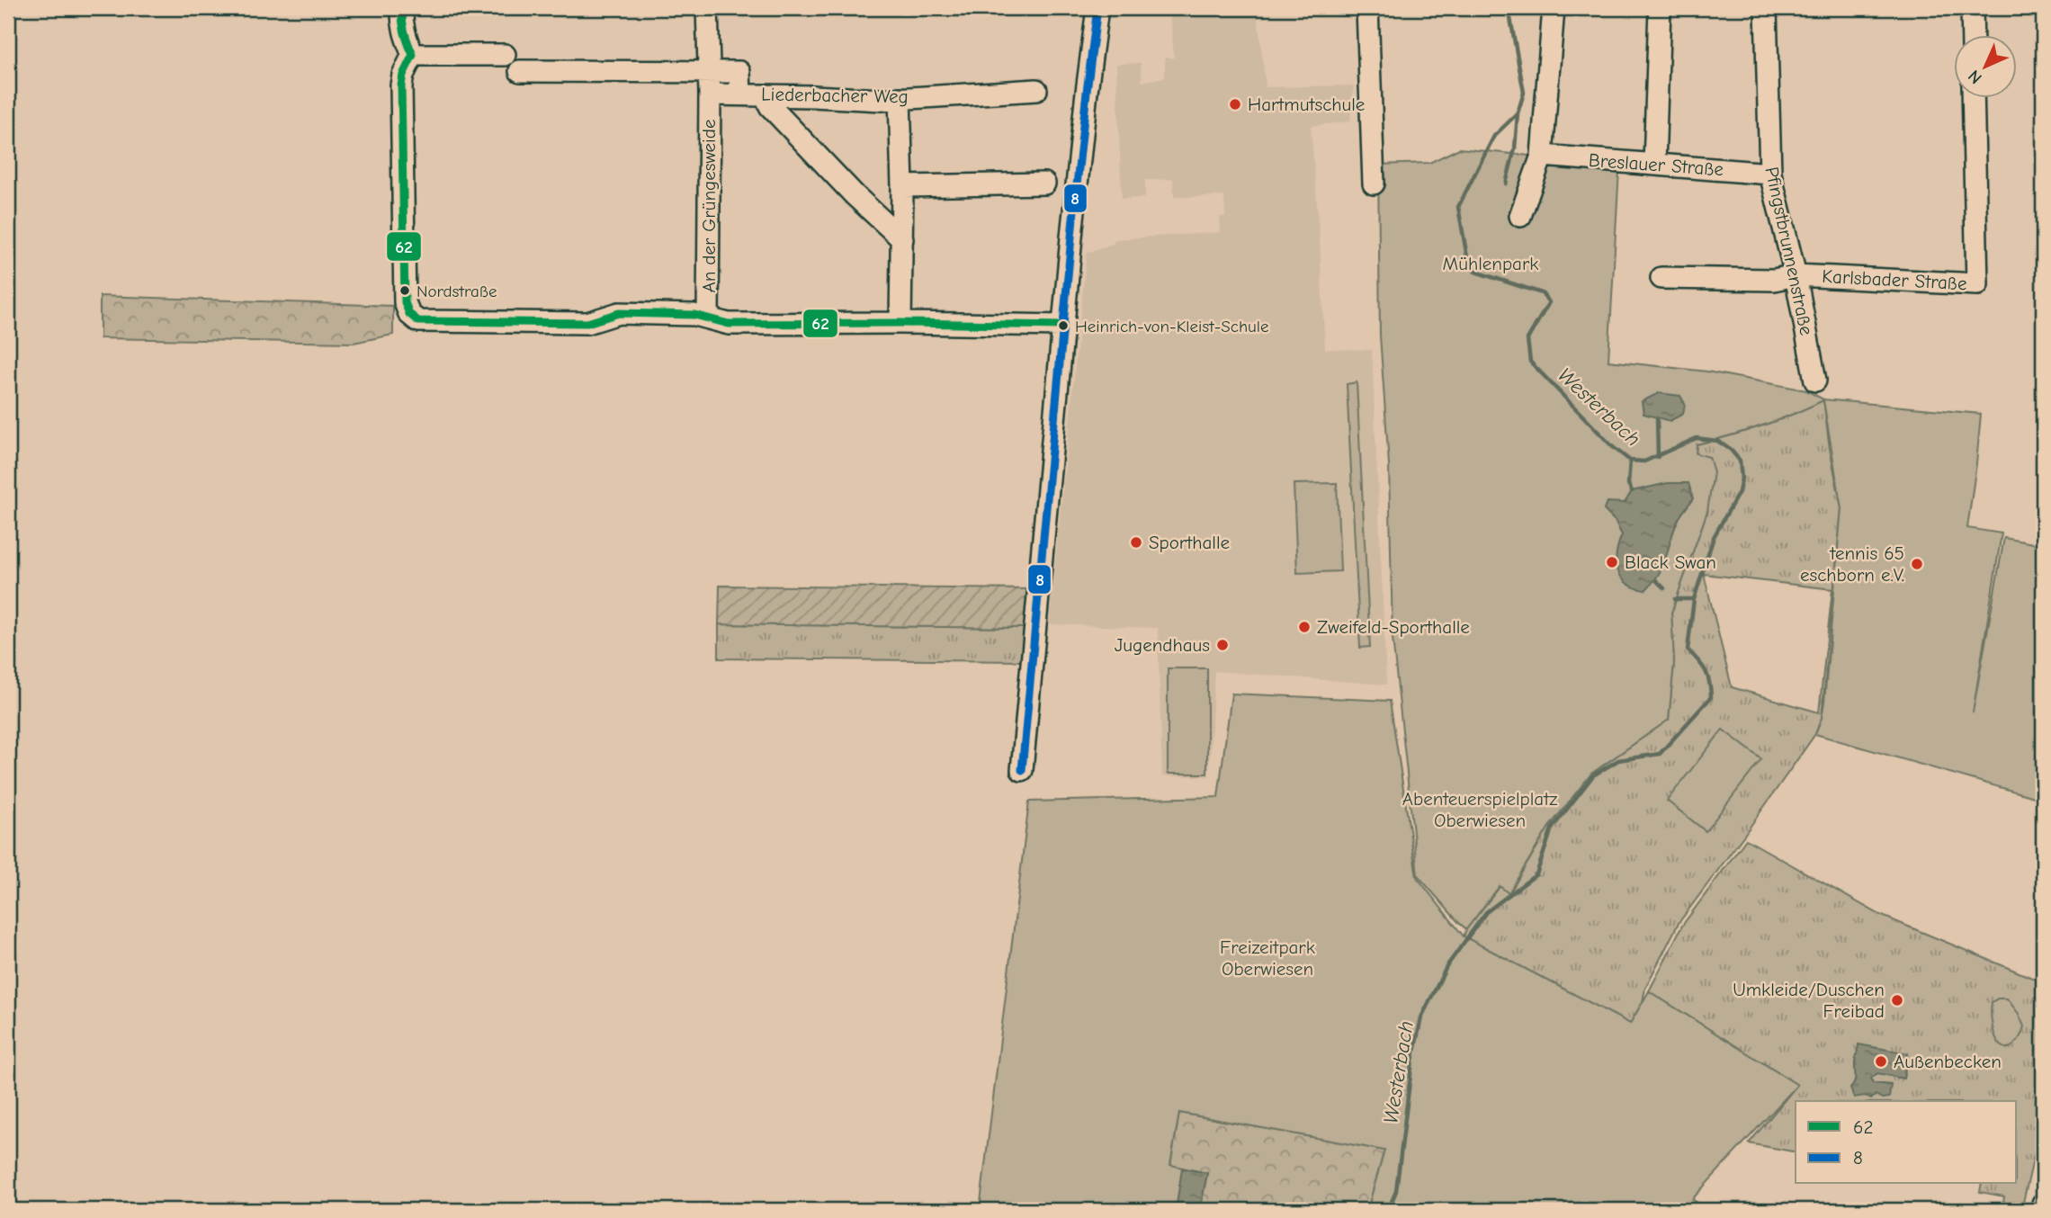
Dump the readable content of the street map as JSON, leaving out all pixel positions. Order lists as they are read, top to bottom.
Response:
{
  "streets": {
    "street": [
      "Liederbacher Weg",
      "Breslauer Straße",
      "An der Grüngesweide",
      "Pfingstbrunnenstraße",
      "Karlsbader Straße"
    ]
  },
  "crossings": [
    ["Liederbacher Weg", "An der Grüngesweide"],
    ["Breslauer Straße", "Pfingstbrunnenstraße"],
    ["Pfingstbrunnenstraße", "Karlsbader Straße"]
  ],
  "water": ["Westerbach"],
  "parks": ["Mühlenpark", "Abenteuerspielplatz Oberwiesen", "Freizeitpark Oberwiesen"],
  "places": [
    "Hartmutschule",
    "Nordstraße",
    "Heinrich-von-Kleist-Schule",
    "Sporthalle",
    "Black Swan",
    "tennis 65 eschborn e.V.",
    "Zweifeld-Sporthalle",
    "Jugendhaus",
    "Umkleide/Duschen Freibad",
    "Außenbecken"
  ],
  "lines": ["transit line 62", "transit line 8"],
  "legend": ["62", "8"],
  "north": "bottom left"
}
